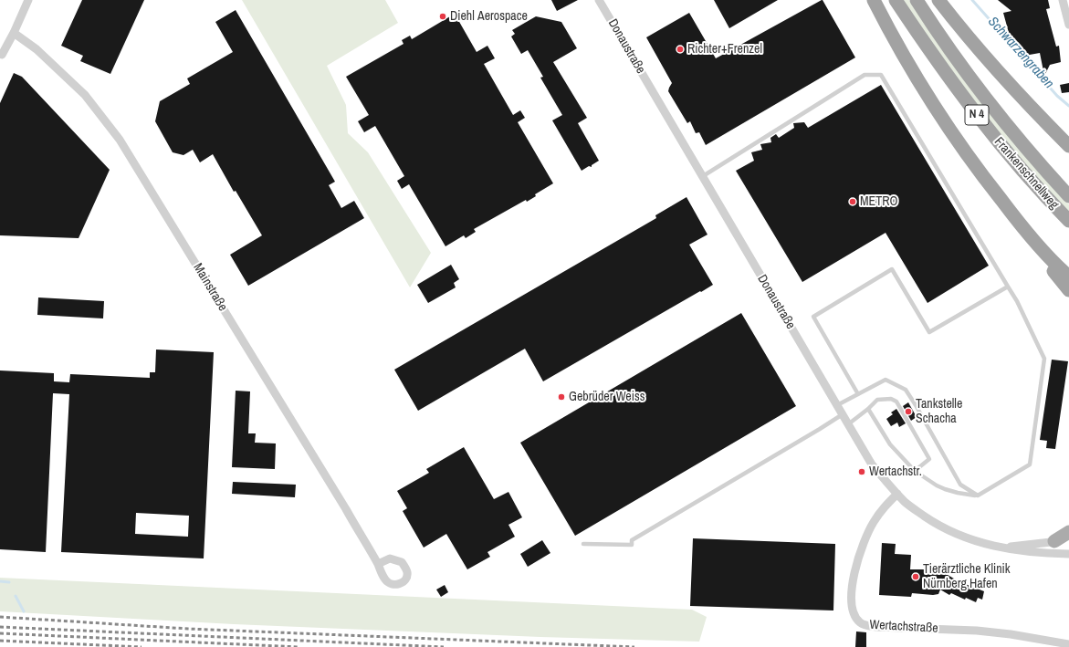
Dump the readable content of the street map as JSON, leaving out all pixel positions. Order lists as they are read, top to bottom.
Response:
{
  "streets": {
    "highway": ["N 4", "Frankenschnellweg"],
    "street": ["Donaustraße", "Mainstraße", "Wertachstraße"]
  },
  "crossings": [
    ["Donaustraße", "Wertachstraße"]
  ],
  "water": ["Schwarzengraben"],
  "places": [
    "Diehl Aerospace",
    "Richter+Frenzel",
    "METRO",
    "Gebrüder Weiss",
    "Tankstelle Schacha",
    "Wertachstr.",
    "Tierärztliche Klinik Nürnberg Hafen"
  ]
}
